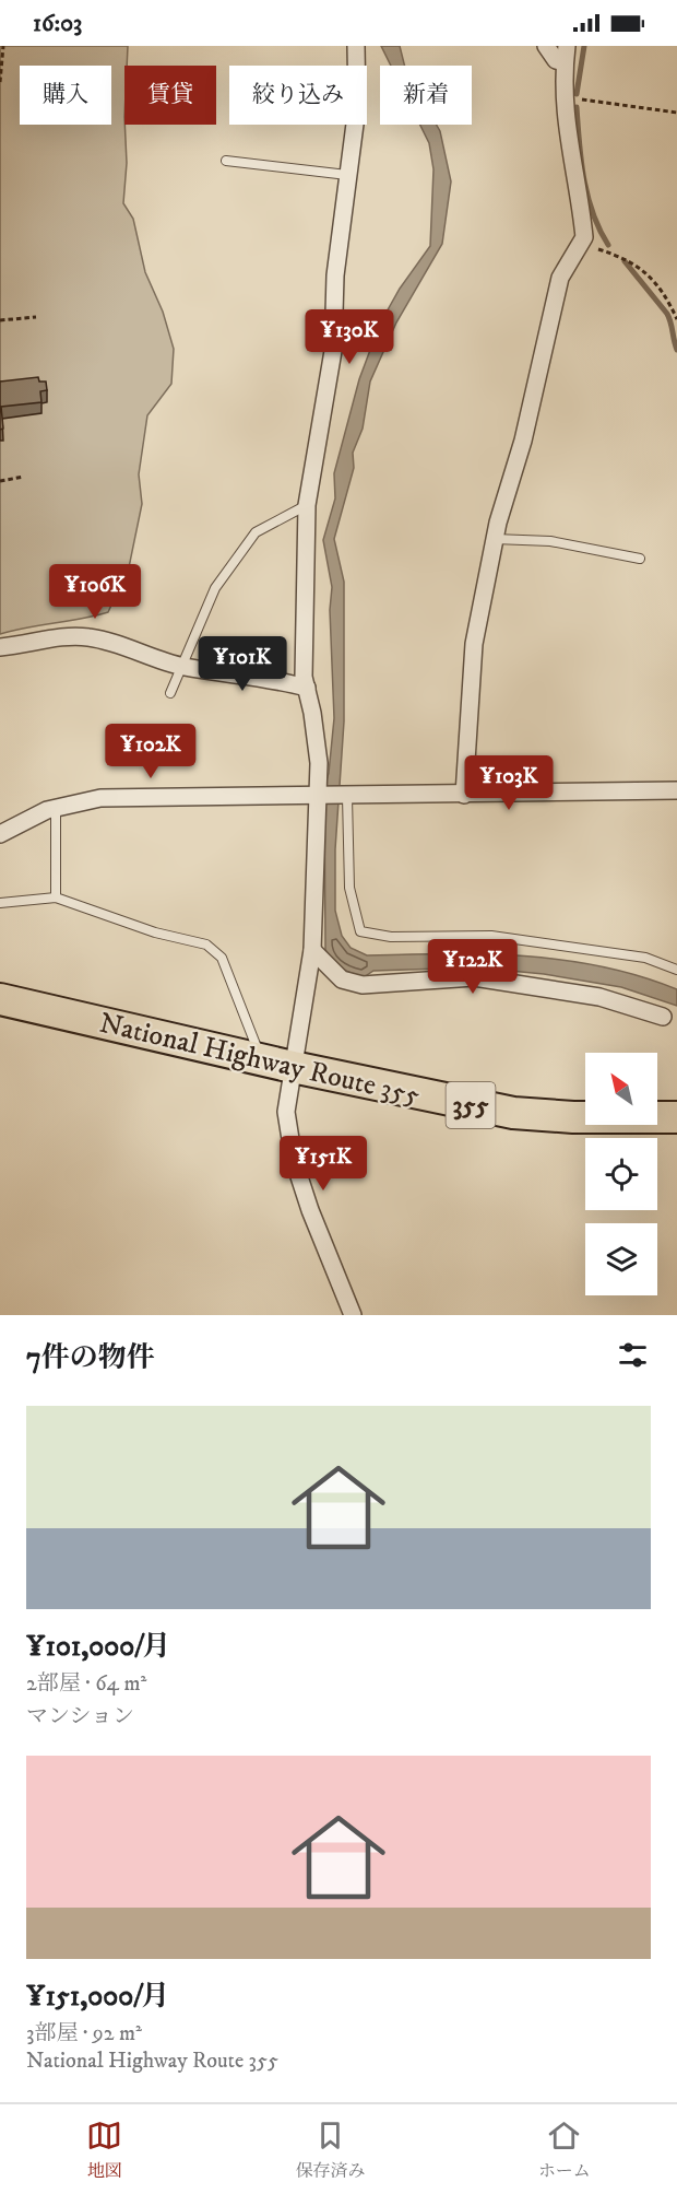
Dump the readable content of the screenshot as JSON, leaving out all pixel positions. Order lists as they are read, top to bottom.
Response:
{
  "streets": {
    "highway": ["National Highway Route 355", "355"]
  },
  "north": "top left",
  "page": {
    "status": "16:03",
    "chip": [
      "購入",
      "賃貸",
      "絞り込み",
      "新着"
    ],
    "price": [
      "¥130K",
      "¥106K",
      "¥101K",
      "¥102K",
      "¥103K",
      "¥122K",
      "¥151K"
    ],
    "heading": "7件の物件",
    "list": [
      {
        "name": "¥101,000/月",
        "note": "2部屋 · 64 m² · マンション"
      },
      {
        "name": "¥151,000/月",
        "note": "3部屋 · 92 m² · National Highway Route 355"
      }
    ],
    "tabs": ["地図", "保存済み", "ホーム"]
  }
}
